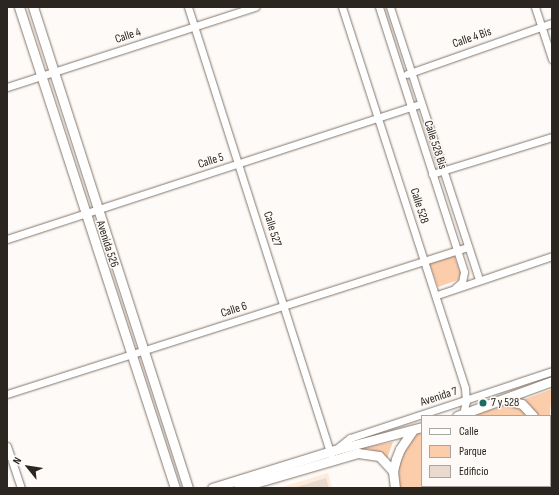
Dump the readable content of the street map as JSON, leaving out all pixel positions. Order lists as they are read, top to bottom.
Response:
{
  "streets": {
    "main road": ["Avenida 526", "Avenida 7"],
    "street": [
      "Calle 4",
      "Calle 4 Bis",
      "Calle 528 Bis",
      "Calle 5",
      "Calle 528",
      "Calle 527",
      "Calle 6"
    ]
  },
  "crossings": [
    ["Calle 4", "Calle 527"],
    ["Calle 4", "Avenida 526"],
    ["Calle 4 Bis", "Calle 528 Bis"],
    ["Calle 528 Bis", "Calle 5"],
    ["Calle 528 Bis", "Calle 6"],
    ["Calle 5", "Calle 528"],
    ["Calle 5", "Calle 527"],
    ["Calle 5", "Avenida 526"],
    ["Calle 528", "Calle 6"],
    ["Calle 528", "Avenida 7"],
    ["Calle 527", "Calle 6"],
    ["Calle 527", "Avenida 7"],
    ["Avenida 526", "Calle 6"]
  ],
  "places": ["7 y 528"],
  "legend": ["Calle", "Parque", "Edificio"],
  "north": "top left"
}
